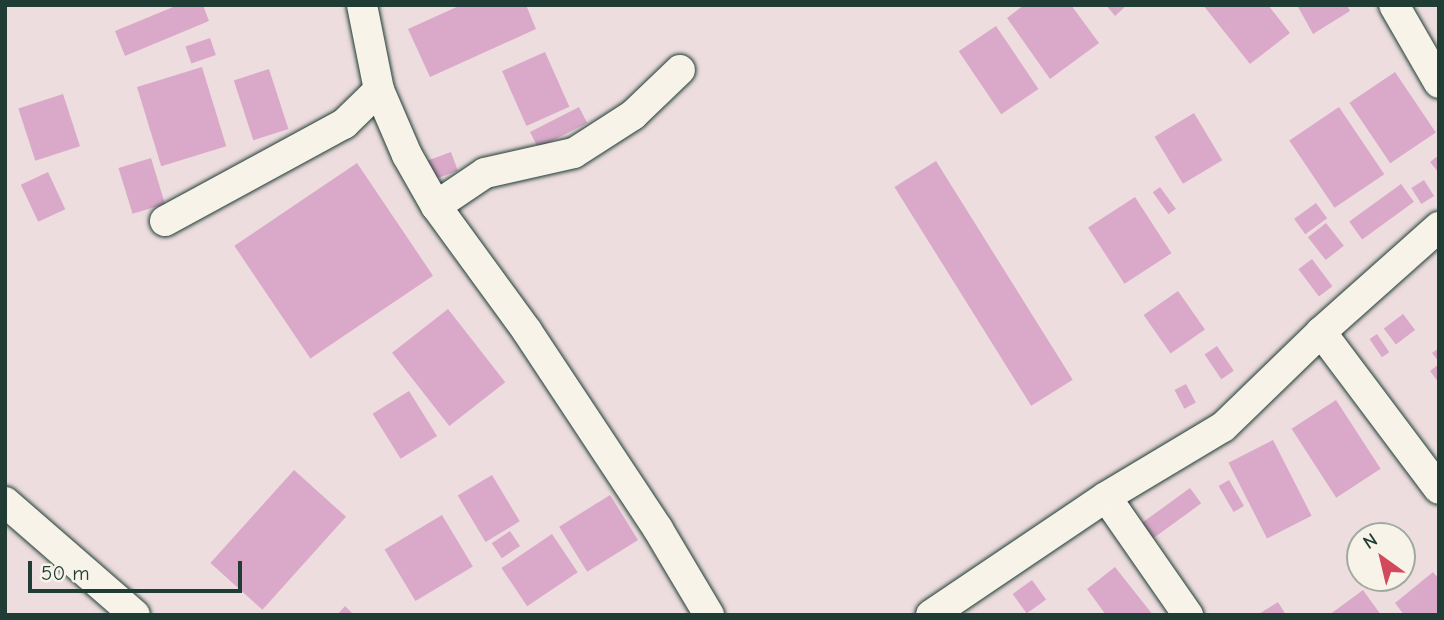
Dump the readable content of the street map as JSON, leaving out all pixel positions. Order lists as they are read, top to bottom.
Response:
{
  "scale_bar": "50 m",
  "north": "top left"
}
